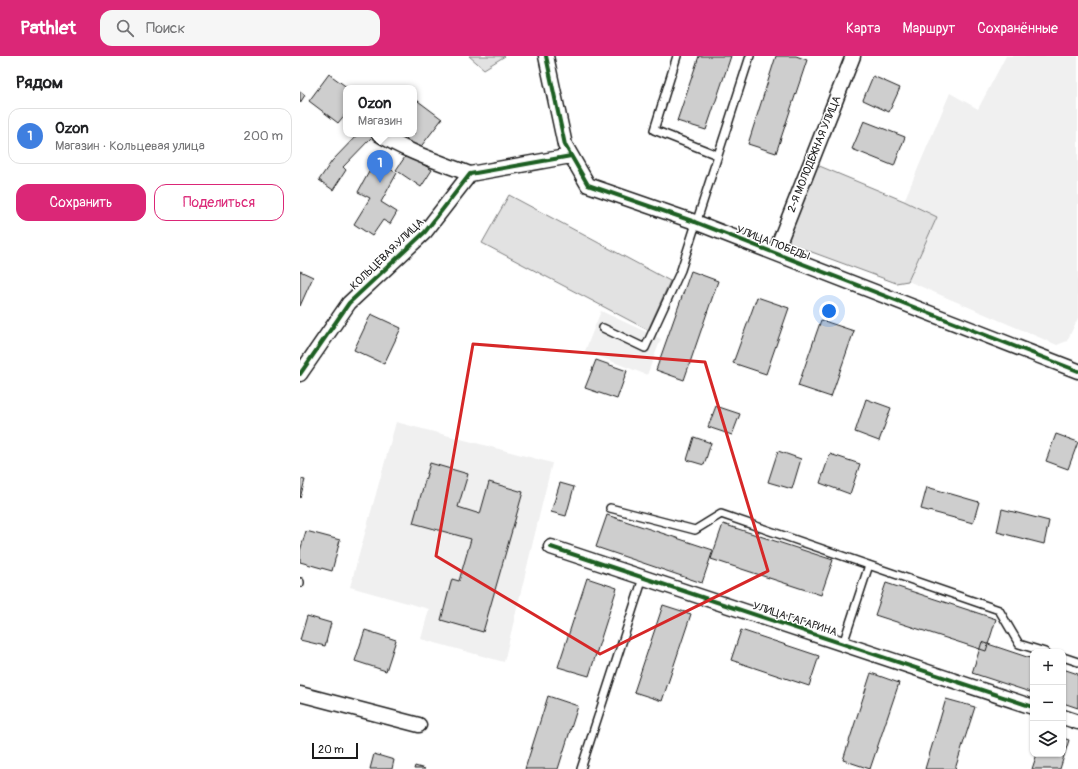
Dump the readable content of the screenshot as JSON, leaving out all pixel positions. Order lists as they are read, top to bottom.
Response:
{
  "streets": {
    "street": [
      "2-Я МОЛОДЁЖНАЯ УЛИЦА",
      "УЛИЦА ПОБЕДЫ",
      "КОЛЬЦЕВАЯ УЛИЦА",
      "УЛИЦА ГАГАРИНА"
    ]
  },
  "crossings": [
    ["2-Я МОЛОДЁЖНАЯ УЛИЦА", "УЛИЦА ПОБЕДЫ"]
  ],
  "scale_bar": "20 m",
  "page": {
    "header": "Pathlet",
    "search": "Поиск",
    "nav": ["Карта", "Маршрут", "Сохранённые"],
    "heading": "Рядом",
    "popup": ["Ozon", "Магазин"],
    "list": [
      {
        "mark": "1",
        "name": "Ozon",
        "note": "Магазин · Кольцевая улица",
        "value": "200 m"
      }
    ],
    "pins": "1",
    "buttons": ["Сохранить", "Поделиться"],
    "map_buttons": ["+", "−"],
    "scale": "20 m"
  }
}
